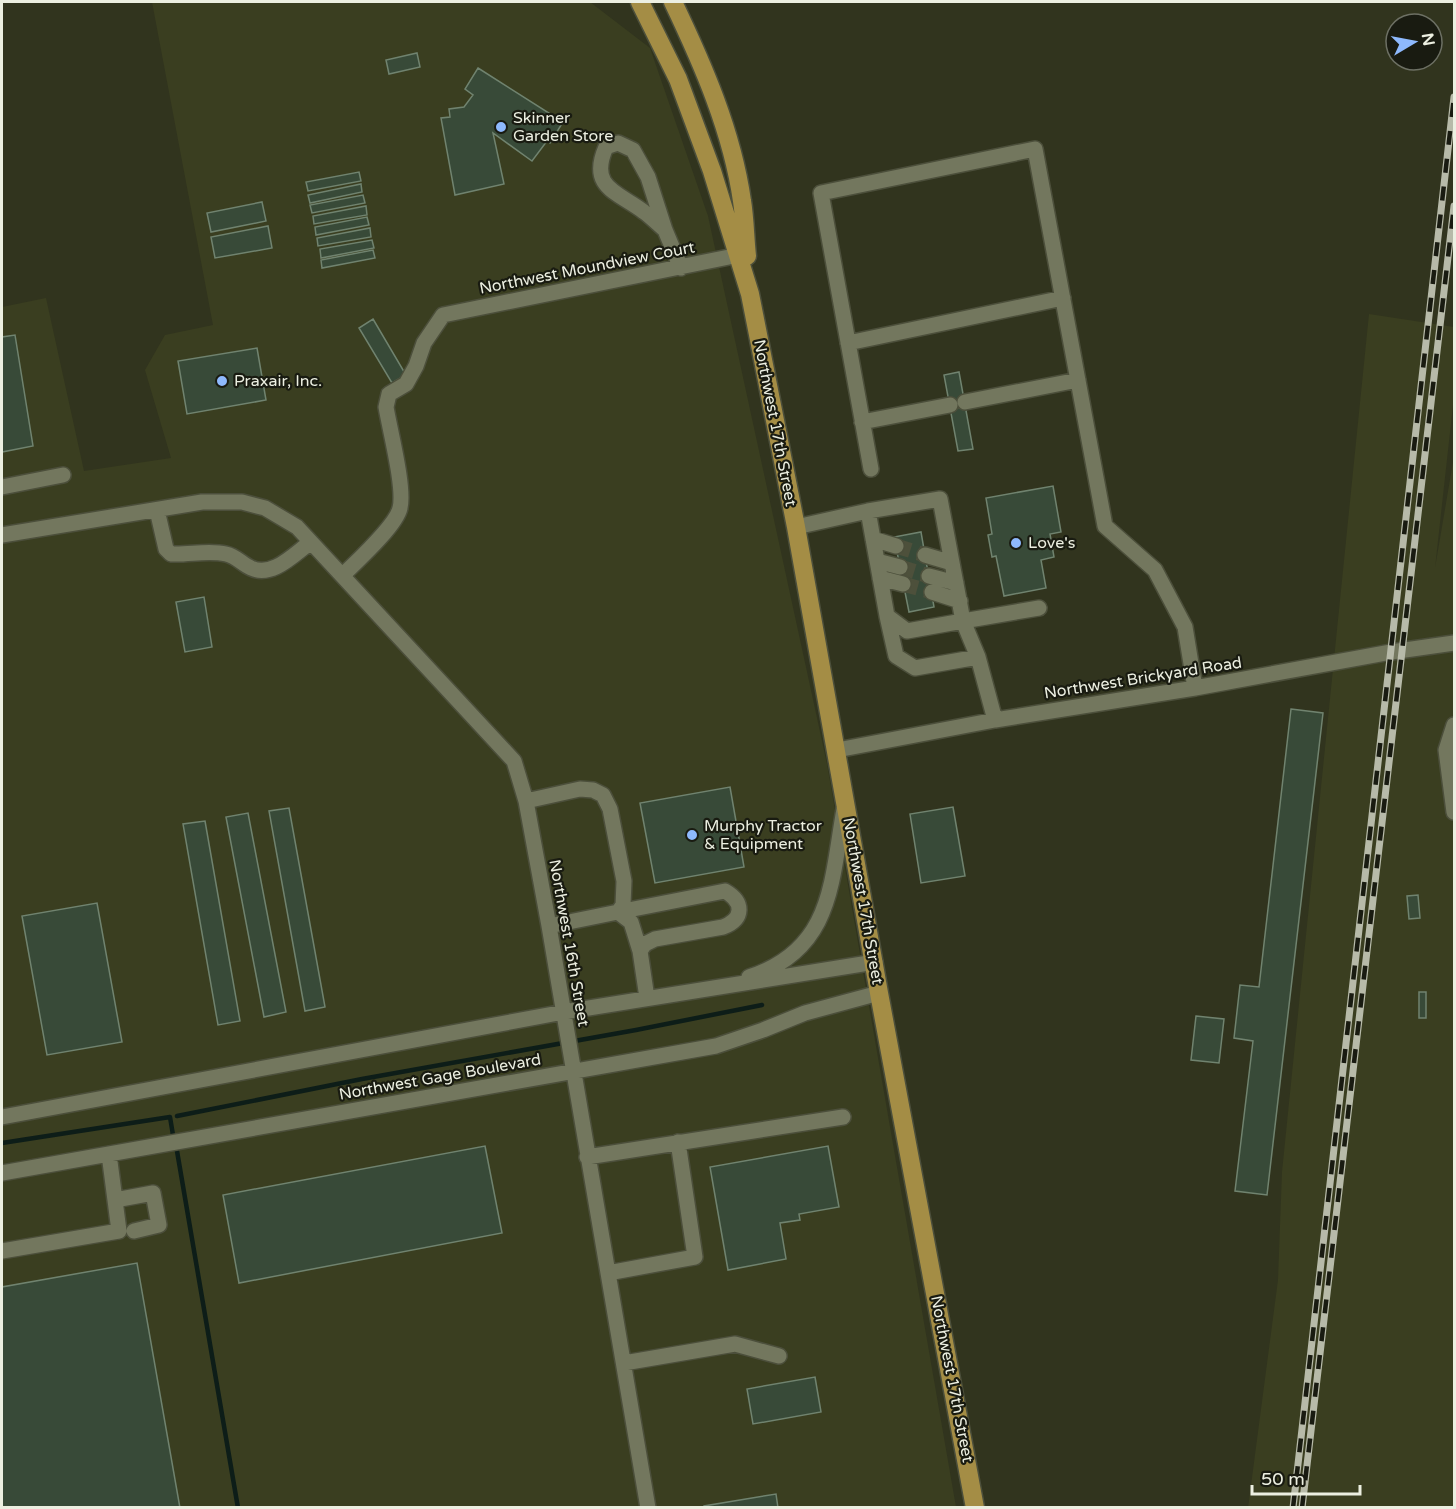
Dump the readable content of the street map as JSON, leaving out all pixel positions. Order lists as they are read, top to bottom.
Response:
{
  "streets": {
    "main road": ["Northwest 17th Street"],
    "street": [
      "Northwest Moundview Court",
      "Northwest Brickyard Road",
      "Northwest 16th Street",
      "Northwest Gage Boulevard"
    ]
  },
  "crossings": [
    ["Northwest Moundview Court", "Northwest 17th Street"],
    ["Northwest Moundview Court", "Northwest 16th Street"],
    ["Northwest 17th Street", "Northwest Brickyard Road"],
    ["Northwest 17th Street", "Northwest Gage Boulevard"],
    ["Northwest 16th Street", "Northwest Gage Boulevard"]
  ],
  "places": [
    "Skinner Garden Store",
    "Praxair, Inc.",
    "Love's",
    "Murphy Tractor & Equipment"
  ],
  "scale_bar": "50 m",
  "north": "right"
}
